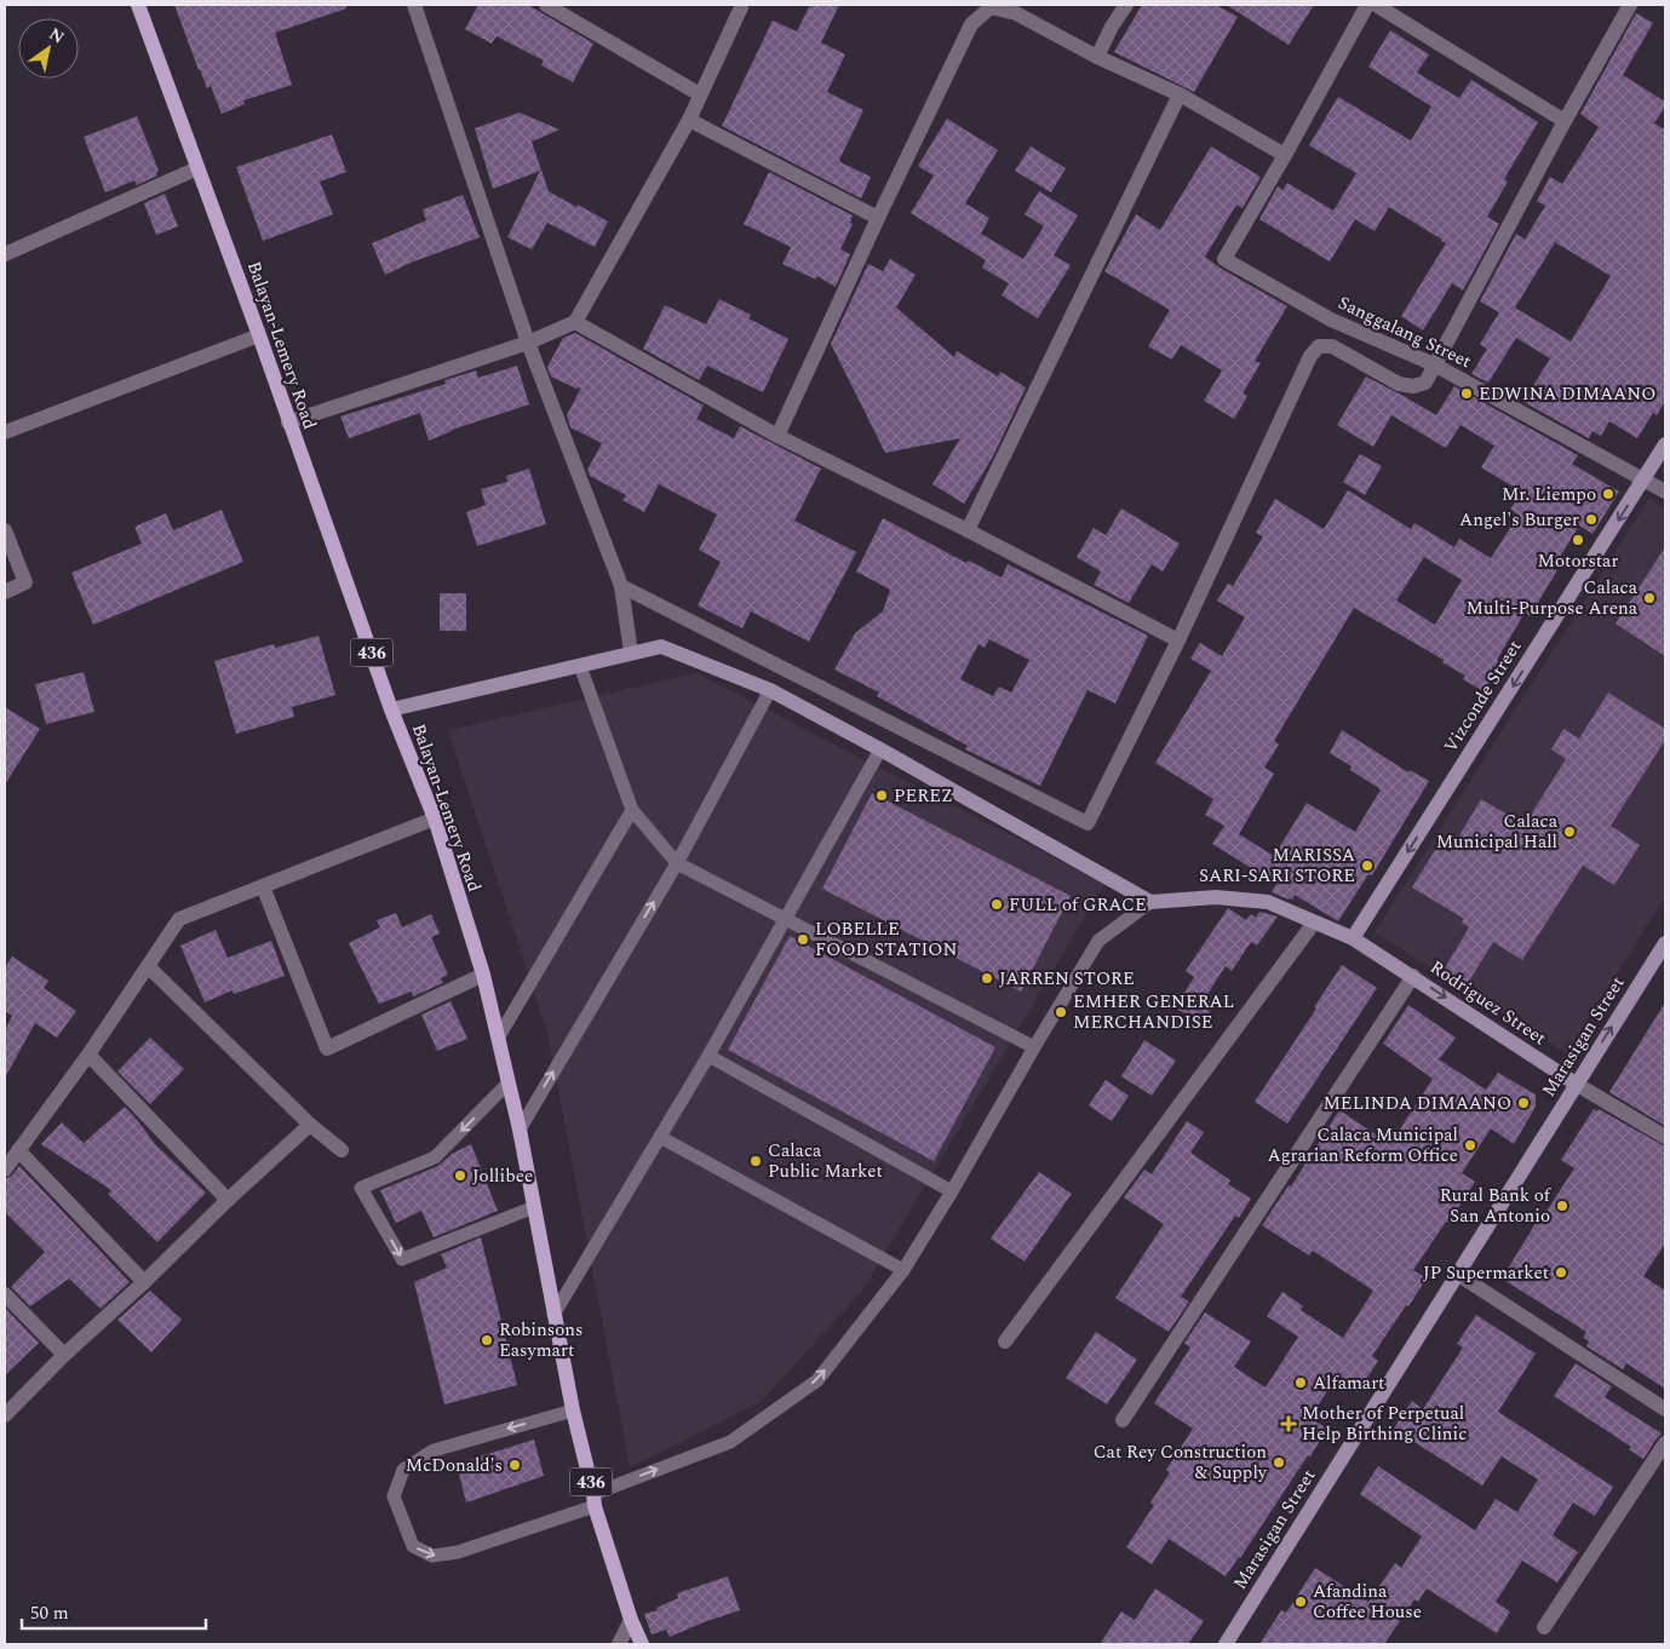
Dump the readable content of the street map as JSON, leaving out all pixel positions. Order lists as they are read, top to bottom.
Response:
{
  "streets": {
    "main road": [
      "Balayan-Lemery Road",
      "436",
      "Vizconde Street",
      "Rodriguez Street",
      "Marasigan Street"
    ],
    "street": ["Sanggalang Street"]
  },
  "crossings": [
    ["Sanggalang Street", "Vizconde Street"],
    ["Vizconde Street", "Rodriguez Street"],
    ["Rodriguez Street", "Marasigan Street"]
  ],
  "one_way": ["Vizconde Street"],
  "places": {
    "other": [
      "EDWINA DIMAANO",
      "Mr. Liempo",
      "Angel's Burger",
      "Motorstar",
      "Calaca Multi-Purpose Arena",
      "PEREZ",
      "Calaca Municipal Hall",
      "MARISSA SARI-SARI STORE",
      "FULL of GRACE",
      "LOBELLE FOOD STATION",
      "JARREN STORE",
      "EMHER GENERAL MERCHANDISE",
      "MELINDA DIMAANO",
      "Calaca Municipal Agrarian Reform Office",
      "Calaca Public Market",
      "Jollibee",
      "Rural Bank of San Antonio",
      "JP Supermarket",
      "Robinsons Easymart",
      "Alfamart",
      "Cat Rey Construction & Supply",
      "McDonald's",
      "Afandina Coffee House"
    ],
    "health": ["Mother of Perpetual Help Birthing Clinic"]
  },
  "scale_bar": "50 m",
  "north": "top right"
}
